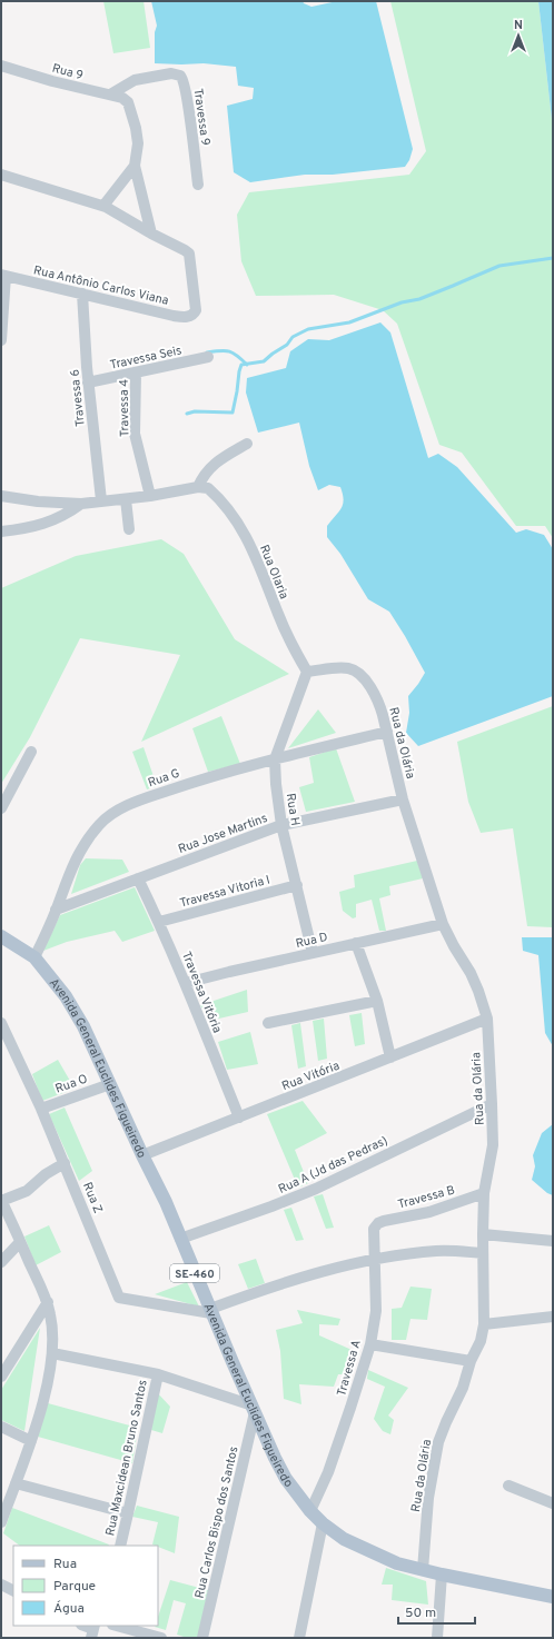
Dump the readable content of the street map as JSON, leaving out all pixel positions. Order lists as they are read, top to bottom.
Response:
{
  "streets": {
    "main road": ["Avenida General Euclides Figueiredo", "SE-460"],
    "street": [
      "Rua 9",
      "Travessa 9",
      "Rua Antônio Carlos Viana",
      "Travessa Seis",
      "Travessa 6",
      "Travessa 4",
      "Rua Olaria",
      "Rua da Olária",
      "Rua G",
      "Rua H",
      "Rua Jose Martins",
      "Travessa Vitoria I",
      "Rua D",
      "Travessa Vitória",
      "Rua Vitória",
      "Rua O",
      "Rua A (Jd das Pedras)",
      "Travessa B",
      "Rua Z",
      "Travessa A",
      "Rua Maxcidean Bruno Santos",
      "Rua Carlos Bispo dos Santos"
    ]
  },
  "crossings": [
    ["Rua 9", "Travessa 9"],
    ["Rua Antônio Carlos Viana", "Travessa 6"],
    ["Travessa Seis", "Travessa 6"],
    ["Travessa Seis", "Travessa 4"],
    ["Rua Olaria", "Rua da Olária"],
    ["Rua Olaria", "Rua H"],
    ["Rua da Olária", "Rua G"],
    ["Rua da Olária", "Rua H"],
    ["Rua da Olária", "Rua Jose Martins"],
    ["Rua da Olária", "Rua D"],
    ["Rua da Olária", "Avenida General Euclides Figueiredo"],
    ["Rua da Olária", "Rua Vitória"],
    ["Rua da Olária", "Rua A (Jd das Pedras)"],
    ["Rua da Olária", "Travessa B"],
    ["Rua G", "Rua H"],
    ["Rua G", "Rua Jose Martins"],
    ["Rua G", "Avenida General Euclides Figueiredo"],
    ["Rua H", "Rua Jose Martins"],
    ["Rua H", "Travessa Vitoria I"],
    ["Rua H", "Rua D"],
    ["Rua Jose Martins", "Travessa Vitória"],
    ["Travessa Vitoria I", "Travessa Vitória"],
    ["Rua D", "Travessa Vitória"],
    ["Travessa Vitória", "Rua Vitória"],
    ["Avenida General Euclides Figueiredo", "Rua Vitória"],
    ["Avenida General Euclides Figueiredo", "Rua O"],
    ["Avenida General Euclides Figueiredo", "Rua A (Jd das Pedras)"],
    ["Avenida General Euclides Figueiredo", "Rua Z"],
    ["Avenida General Euclides Figueiredo", "Travessa A"],
    ["Avenida General Euclides Figueiredo", "Rua Carlos Bispo dos Santos"],
    ["Rua O", "Rua Z"],
    ["Travessa B", "Travessa A"]
  ],
  "legend": ["Rua", "Parque", "Água"],
  "scale_bar": "50 m",
  "north": "top"
}
